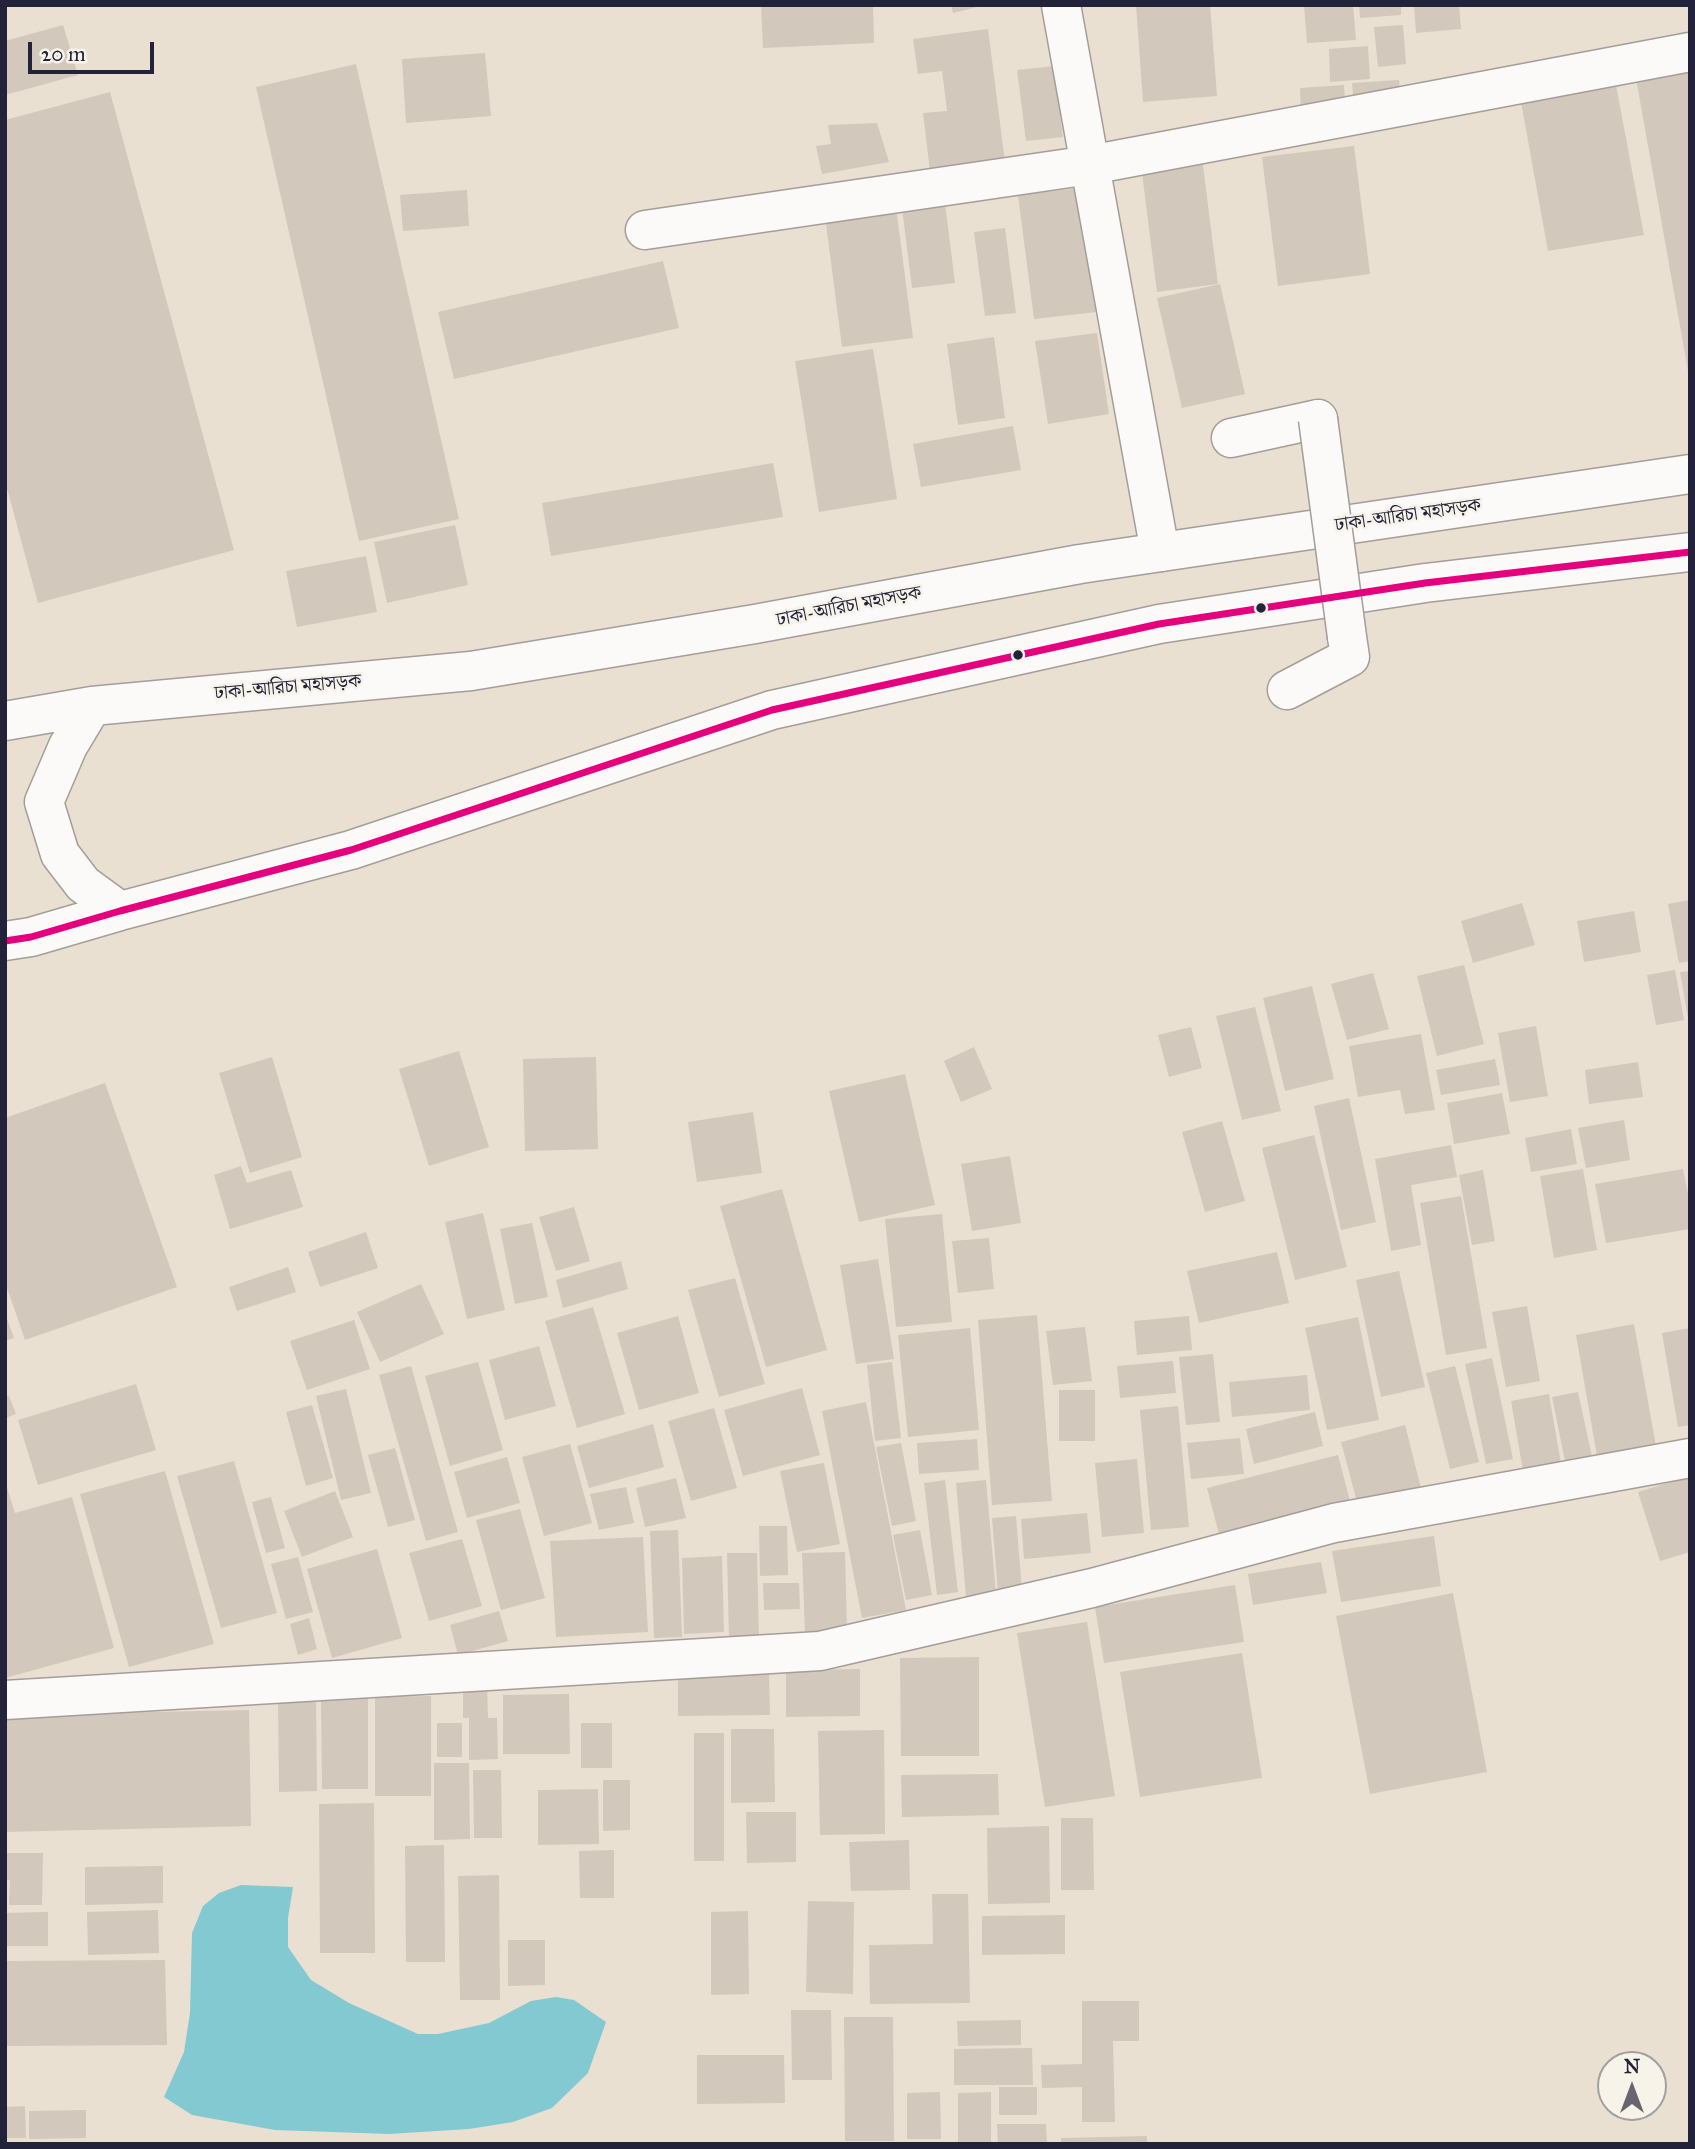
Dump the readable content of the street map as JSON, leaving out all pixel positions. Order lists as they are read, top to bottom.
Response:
{
  "streets": {
    "main road": ["ঢাকা-আরিচা মহাসড়ক"]
  },
  "scale_bar": "20 m",
  "north": "top"
}
